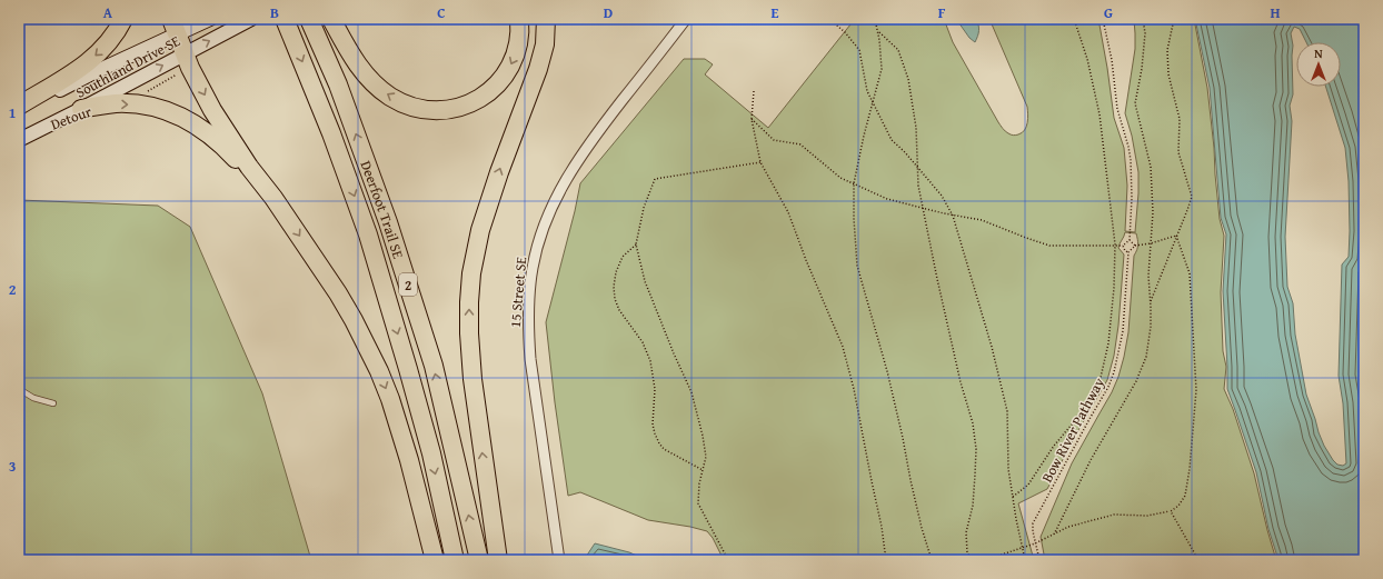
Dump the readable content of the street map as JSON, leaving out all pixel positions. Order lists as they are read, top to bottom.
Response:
{
  "streets": {
    "highway": ["Deerfoot Trail SE", "2"],
    "main road": ["Southland Drive SE"],
    "street": ["15 Street SE"],
    "path": ["Bow River Pathway"]
  },
  "north": "top",
  "grid": {
    "columns": [
      "A",
      "B",
      "C",
      "D",
      "E",
      "F",
      "G",
      "H"
    ],
    "rows": ["1", "2", "3"]
  }
}
